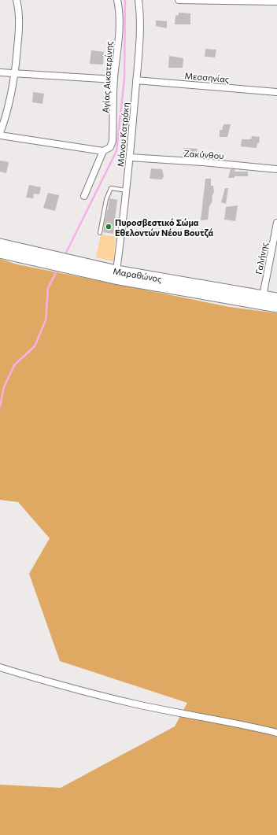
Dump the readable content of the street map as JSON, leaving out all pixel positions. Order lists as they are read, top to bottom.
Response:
{
  "streets": {
    "main road": ["Μαραθώνος"],
    "street": [
      "Αγίας Αικατερίνης",
      "Μεσσηνίας",
      "Μάνου Κατράκη",
      "Ζακύνθου",
      "Γαλήνης"
    ]
  },
  "crossings": [
    ["Μεσσηνίας", "Μάνου Κατράκη"],
    ["Μάνου Κατράκη", "Ζακύνθου"],
    ["Μάνου Κατράκη", "Μαραθώνος"],
    ["Γαλήνης", "Μαραθώνος"]
  ],
  "places": ["Πυροσβεστικό Σώμα Εθελοντών Νέου Βουτζά"]
}
